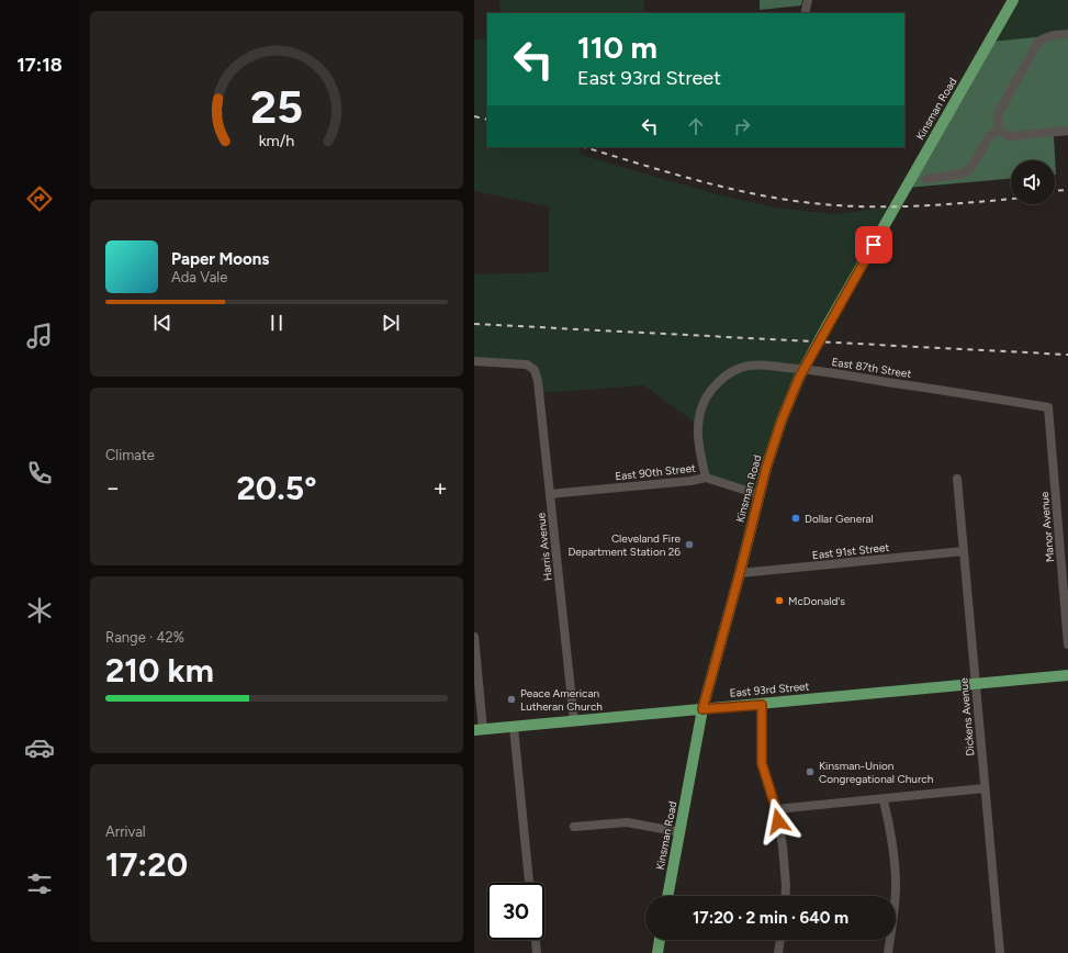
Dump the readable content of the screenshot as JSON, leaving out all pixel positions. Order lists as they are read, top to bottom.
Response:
{
  "streets": {
    "main road": ["Kinsman Road", "East 93rd Street"],
    "street": [
      "East 87th Street",
      "East 90th Street",
      "Manor Avenue",
      "Harris Avenue",
      "East 91st Street",
      "Dickens Avenue"
    ]
  },
  "crossings": [
    ["Kinsman Road", "East 90th Street"],
    ["Kinsman Road", "East 91st Street"],
    ["Kinsman Road", "East 93rd Street"],
    ["East 87th Street", "East 90th Street"],
    ["East 87th Street", "Manor Avenue"],
    ["East 90th Street", "Harris Avenue"],
    ["Harris Avenue", "East 93rd Street"],
    ["East 91st Street", "Dickens Avenue"],
    ["East 93rd Street", "Dickens Avenue"]
  ],
  "places": [
    "Dollar General",
    "Cleveland Fire Department Station 26",
    "McDonald's",
    "Peace American Lutheran Church",
    "Kinsman-Union Congregational Church"
  ],
  "page": {
    "tabs": "17:18",
    "turn": ["110 m", "East 93rd Street"],
    "song": ["Paper Moons", "Ada Vale"],
    "tile": [
      "Climate",
      ["Range · 42%", "210 km"],
      ["Arrival", "17:20"]
    ],
    "heat": ["−", "20.5°", "+"],
    "limit": "30",
    "trip": "17:20 · 2 min · 640 m",
    "gauge": ["25", "km/h"]
  }
}
